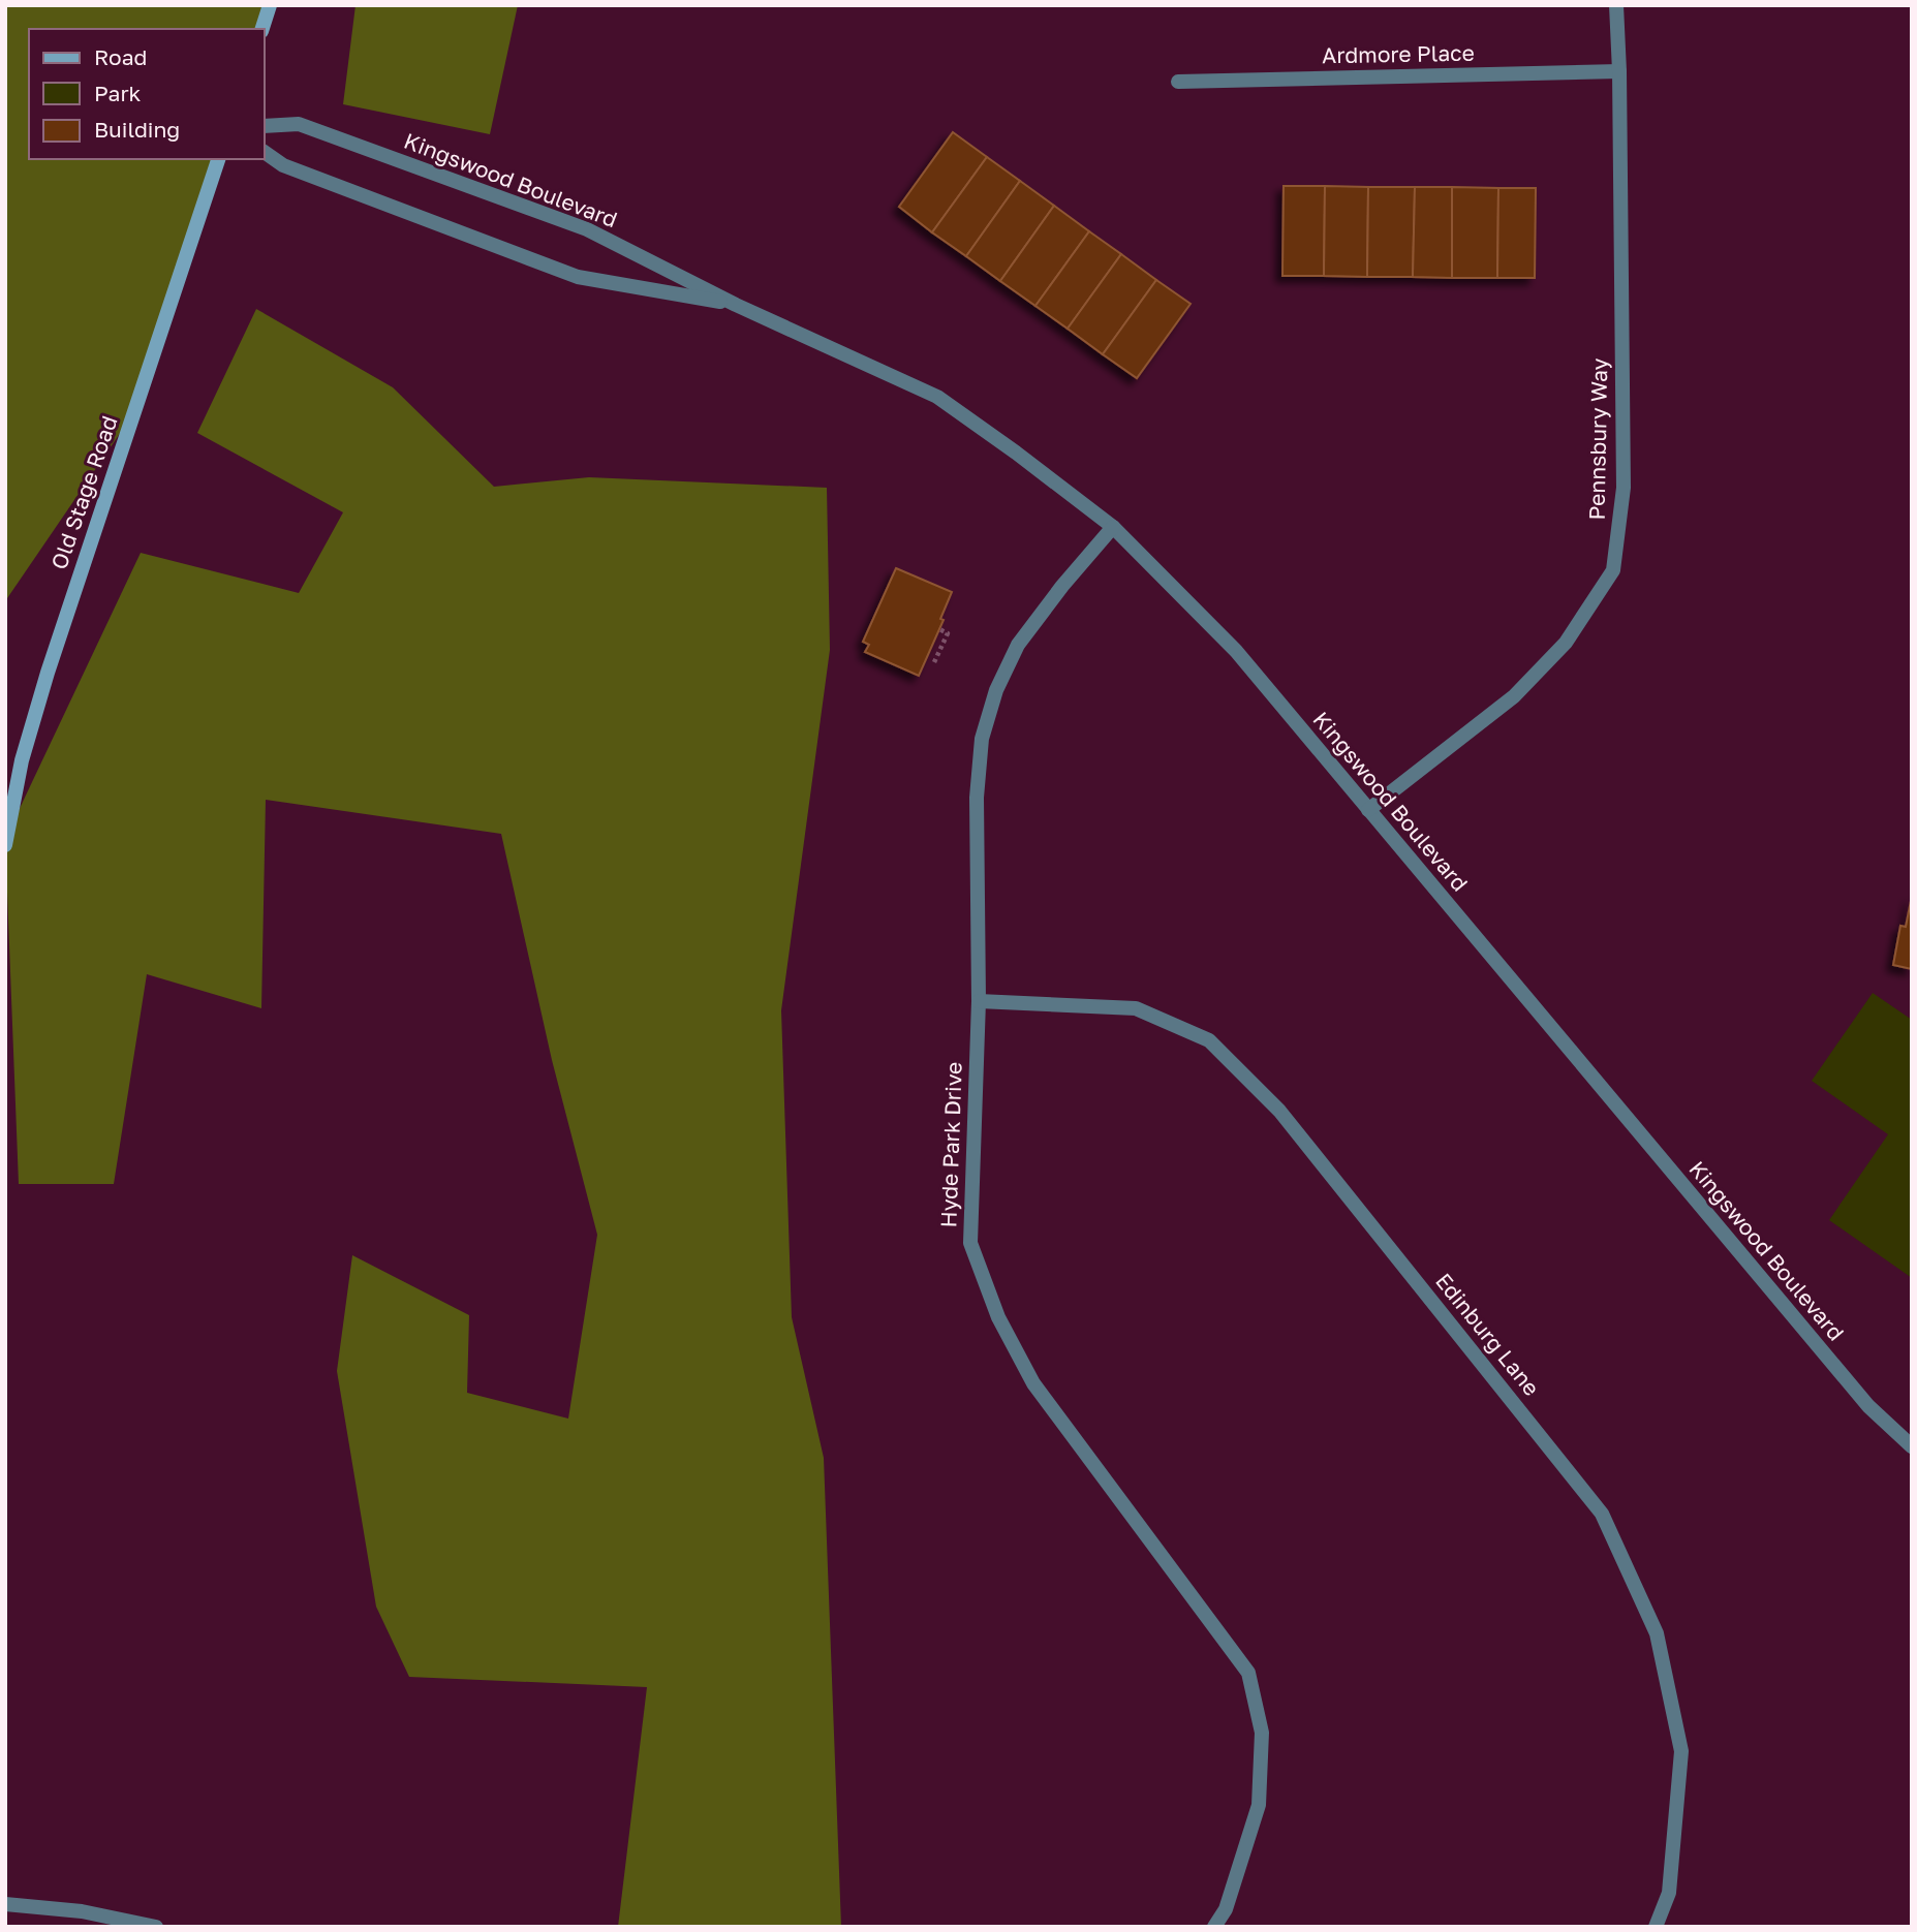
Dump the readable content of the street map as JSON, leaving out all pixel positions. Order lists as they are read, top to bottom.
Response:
{
  "streets": {
    "main road": ["Old Stage Road"],
    "street": [
      "Ardmore Place",
      "Kingswood Boulevard",
      "Pennsbury Way",
      "Hyde Park Drive",
      "Edinburg Lane"
    ]
  },
  "crossings": [
    ["Ardmore Place", "Pennsbury Way"],
    ["Kingswood Boulevard", "Pennsbury Way"],
    ["Kingswood Boulevard", "Hyde Park Drive"],
    ["Hyde Park Drive", "Edinburg Lane"]
  ],
  "legend": ["Road", "Park", "Building"]
}
